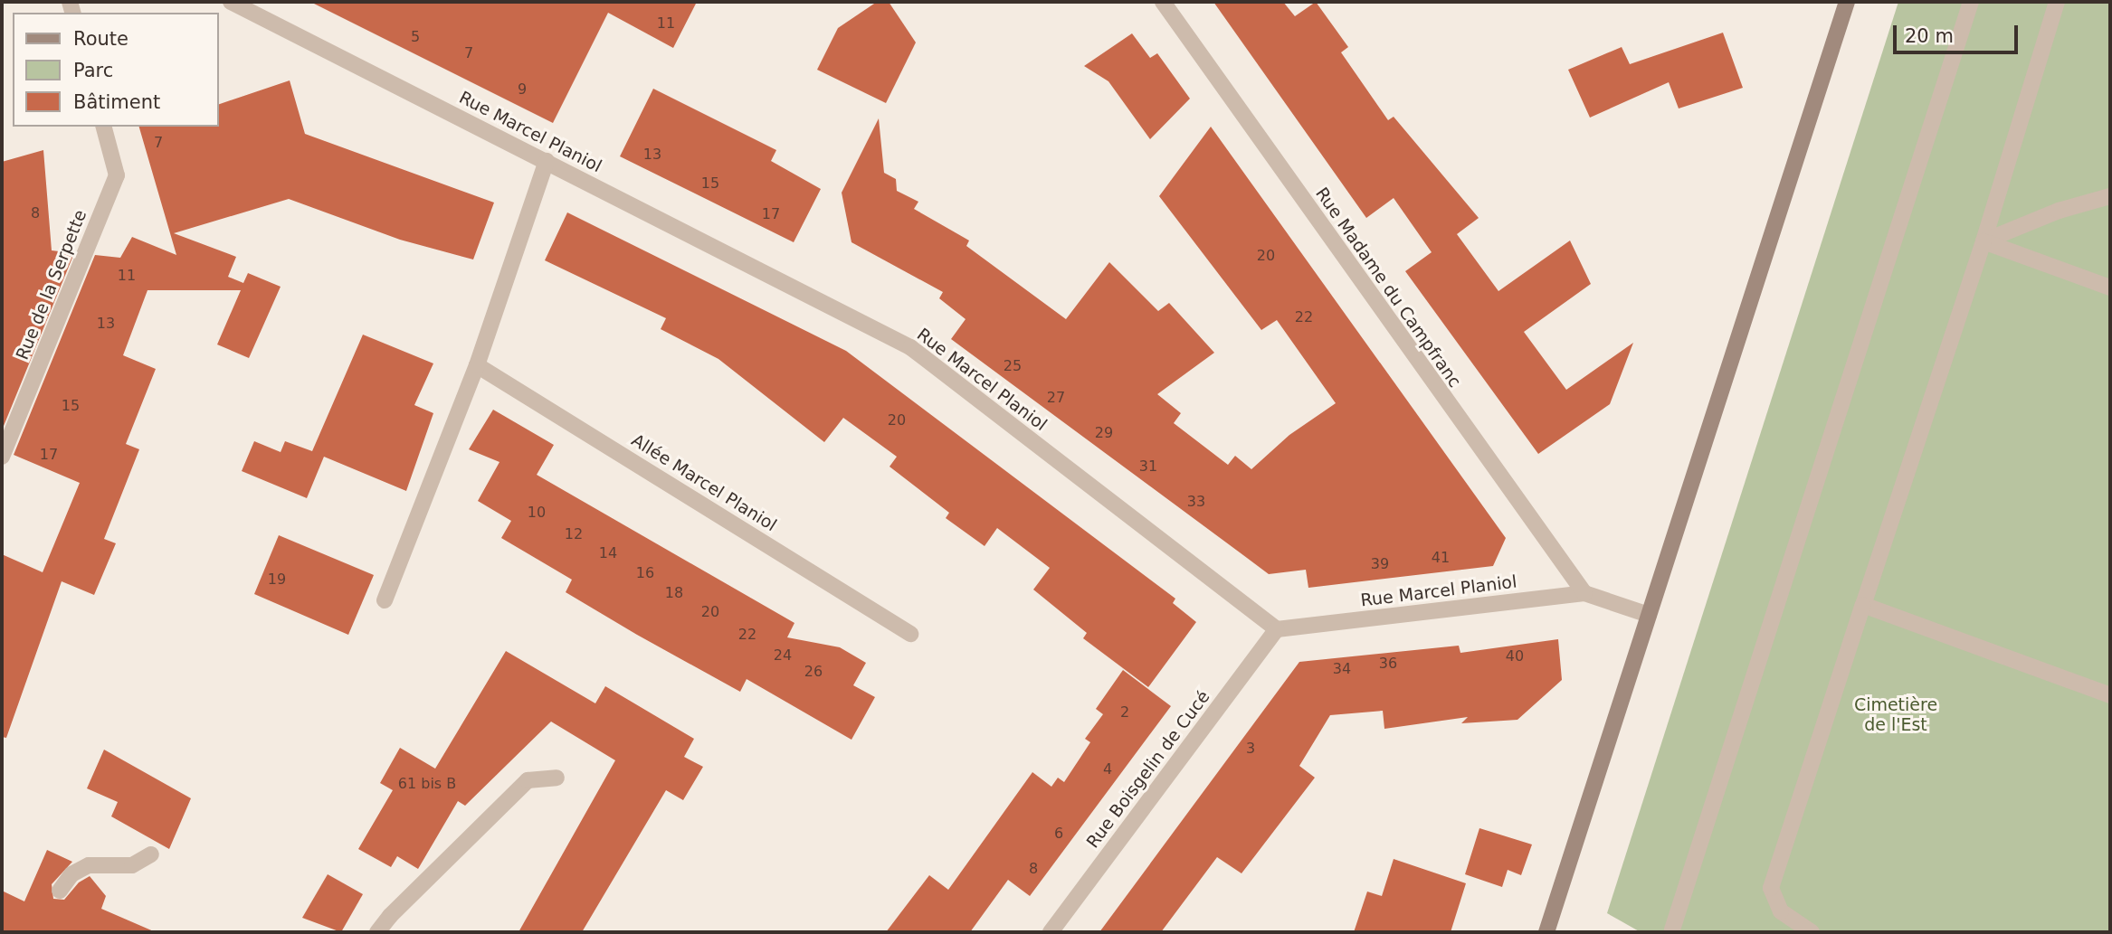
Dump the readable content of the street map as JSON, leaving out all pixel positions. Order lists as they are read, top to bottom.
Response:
{
  "streets": {
    "street": [
      "Rue Marcel Planiol",
      "Rue de la Serpette",
      "Rue Madame du Campfranc",
      "Allée Marcel Planiol",
      "Rue Boisgelin de Cucé"
    ]
  },
  "crossings": [
    ["Rue Marcel Planiol", "Rue Madame du Campfranc"],
    ["Rue Marcel Planiol", "Rue Boisgelin de Cucé"]
  ],
  "parks": ["Cimetière de l'Est"],
  "house_numbers": [
    "11",
    "5",
    "7",
    "9",
    "7",
    "13",
    "15",
    "8",
    "17",
    "20",
    "11",
    "22",
    "13",
    "25",
    "27",
    "15",
    "20",
    "29",
    "17",
    "31",
    "33",
    "10",
    "12",
    "14",
    "41",
    "39",
    "16",
    "19",
    "18",
    "20",
    "22",
    "24",
    "40",
    "36",
    "34",
    "26",
    "2",
    "3",
    "4",
    "61 bis B",
    "6",
    "8"
  ],
  "legend": ["Route", "Parc", "Bâtiment"],
  "scale_bar": "20 m"
}
